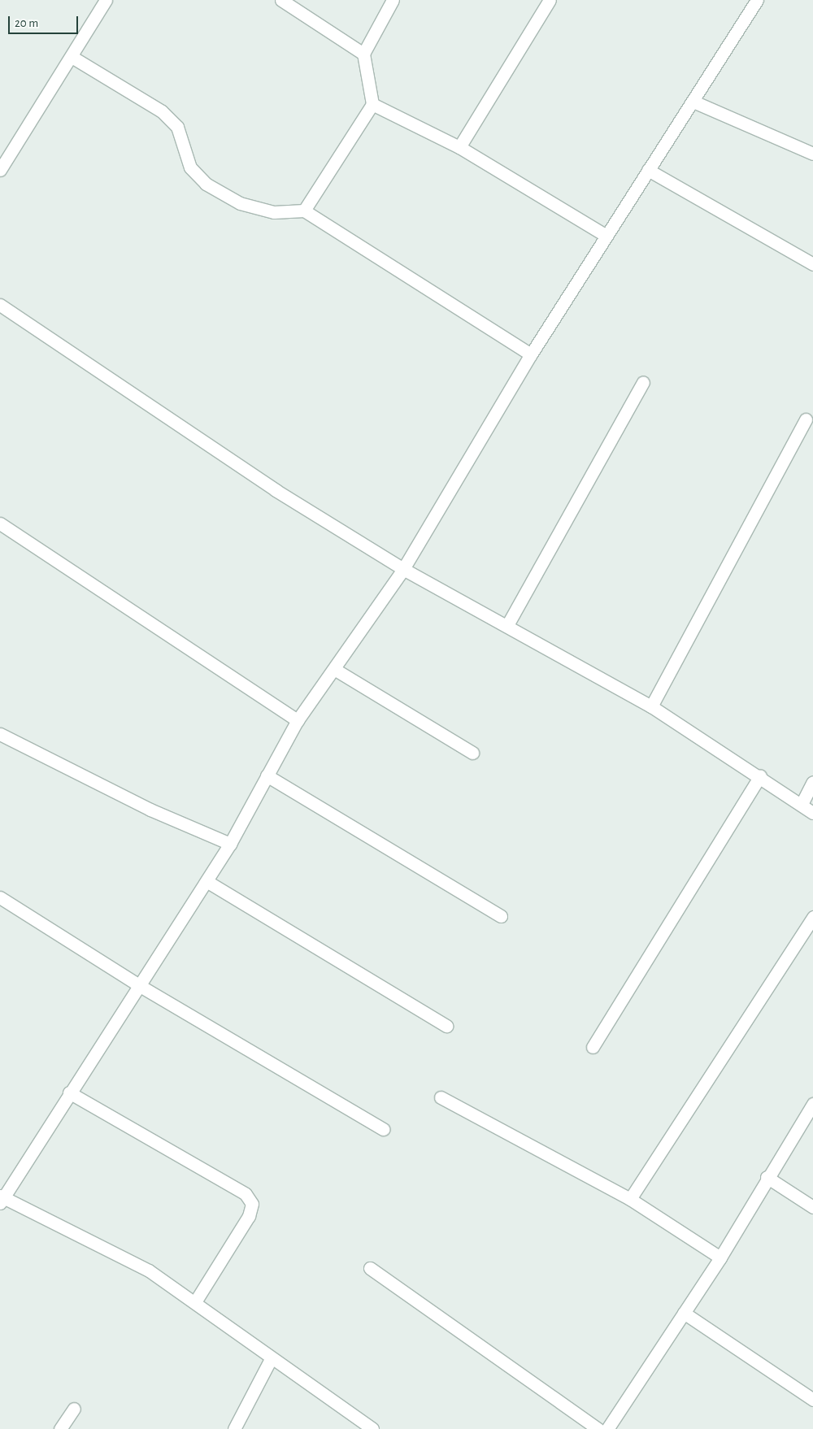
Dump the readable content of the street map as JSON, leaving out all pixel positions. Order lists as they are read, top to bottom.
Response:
{
  "scale_bar": "20 m"
}
